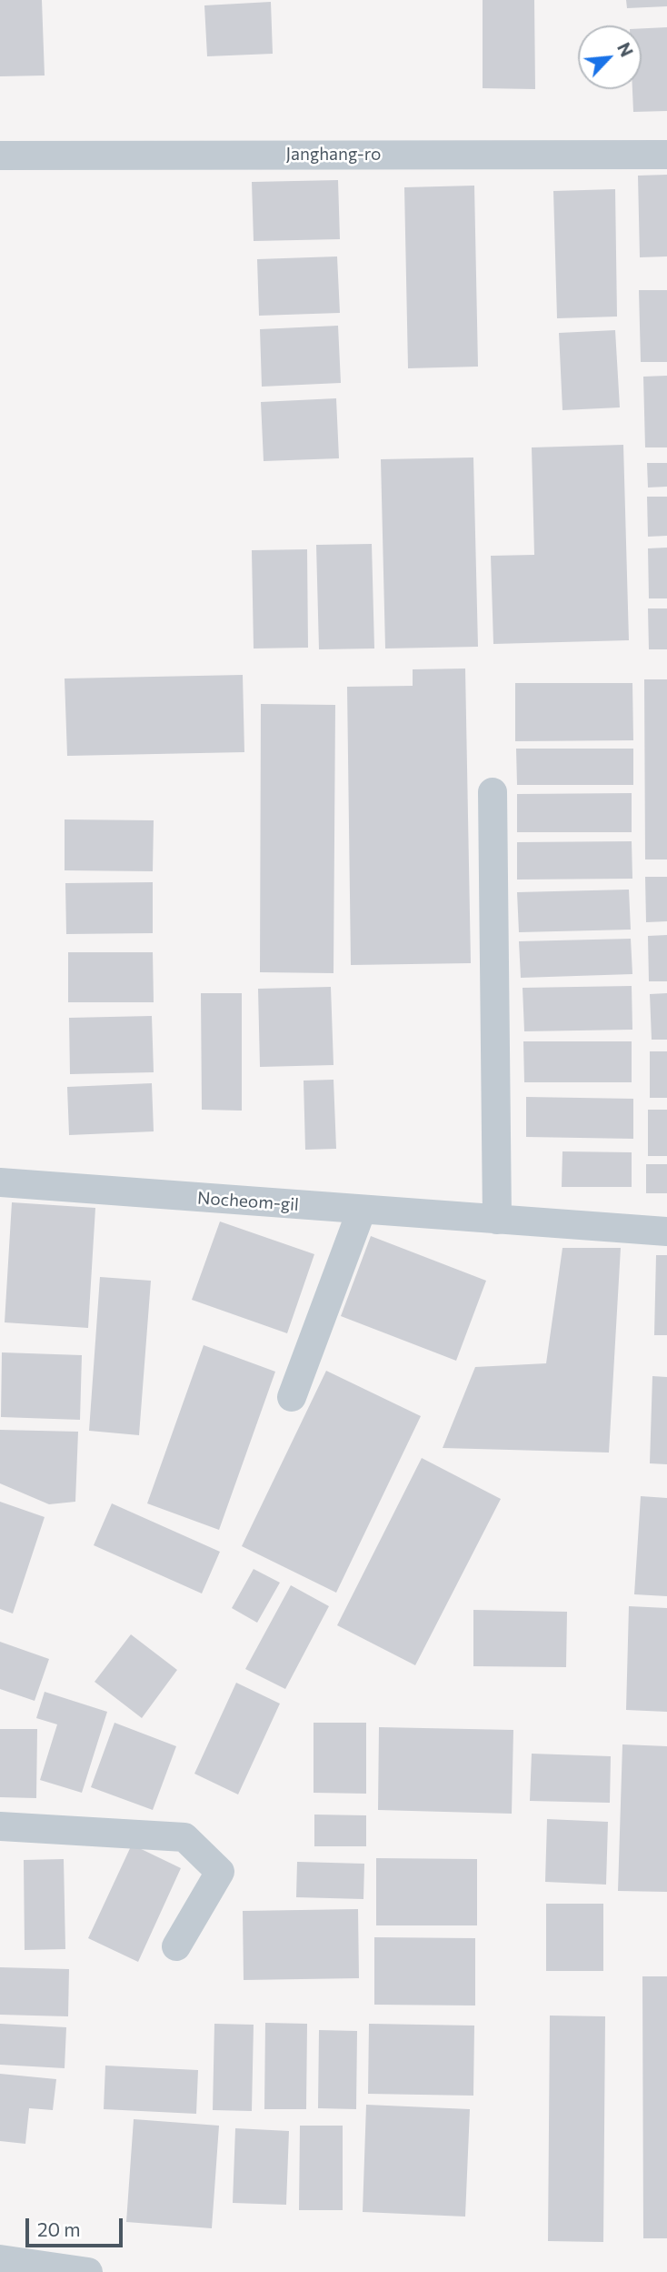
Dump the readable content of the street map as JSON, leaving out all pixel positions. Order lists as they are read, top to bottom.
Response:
{
  "streets": {
    "street": ["Janghang-ro", "Nocheom-gil"]
  },
  "scale_bar": "20 m",
  "north": "top right"
}
